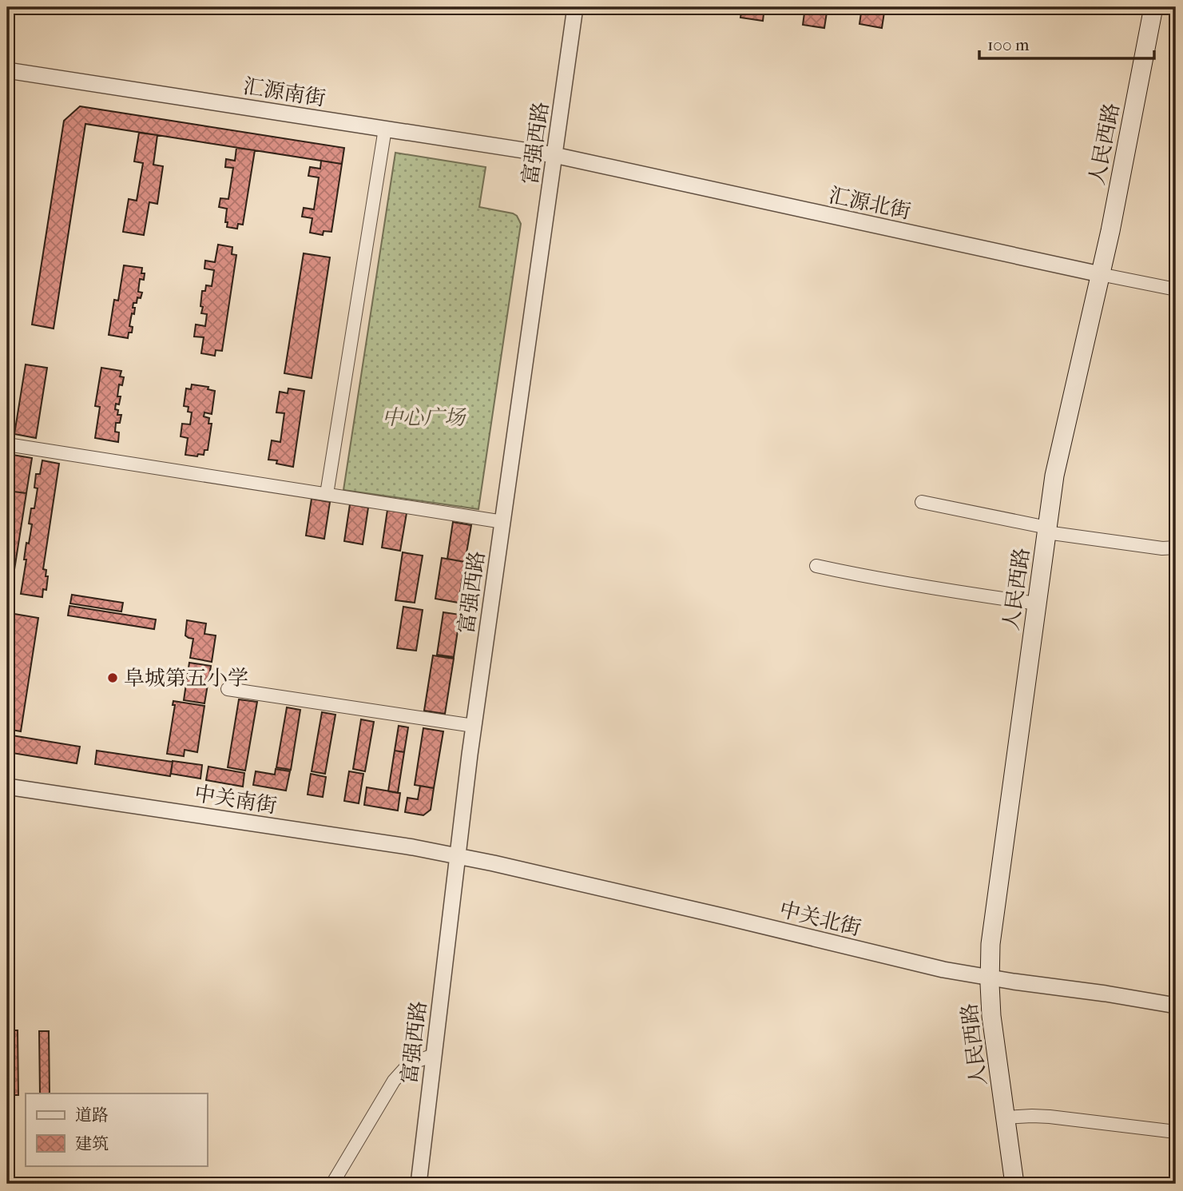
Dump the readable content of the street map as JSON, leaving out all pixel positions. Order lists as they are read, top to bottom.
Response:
{
  "streets": {
    "main road": ["人民西路"],
    "street": [
      "汇源南街",
      "富强西路",
      "汇源北街",
      "中关南街",
      "中关北街"
    ]
  },
  "crossings": [
    ["汇源南街", "富强西路"],
    ["汇源南街", "汇源北街"],
    ["富强西路", "汇源北街"],
    ["富强西路", "中关南街"],
    ["富强西路", "中关北街"],
    ["人民西路", "汇源北街"],
    ["人民西路", "中关北街"],
    ["中关南街", "中关北街"]
  ],
  "parks": ["中心广场"],
  "places": ["阜城第五小学"],
  "legend": ["道路", "建筑"],
  "scale_bar": "100 m"
}
